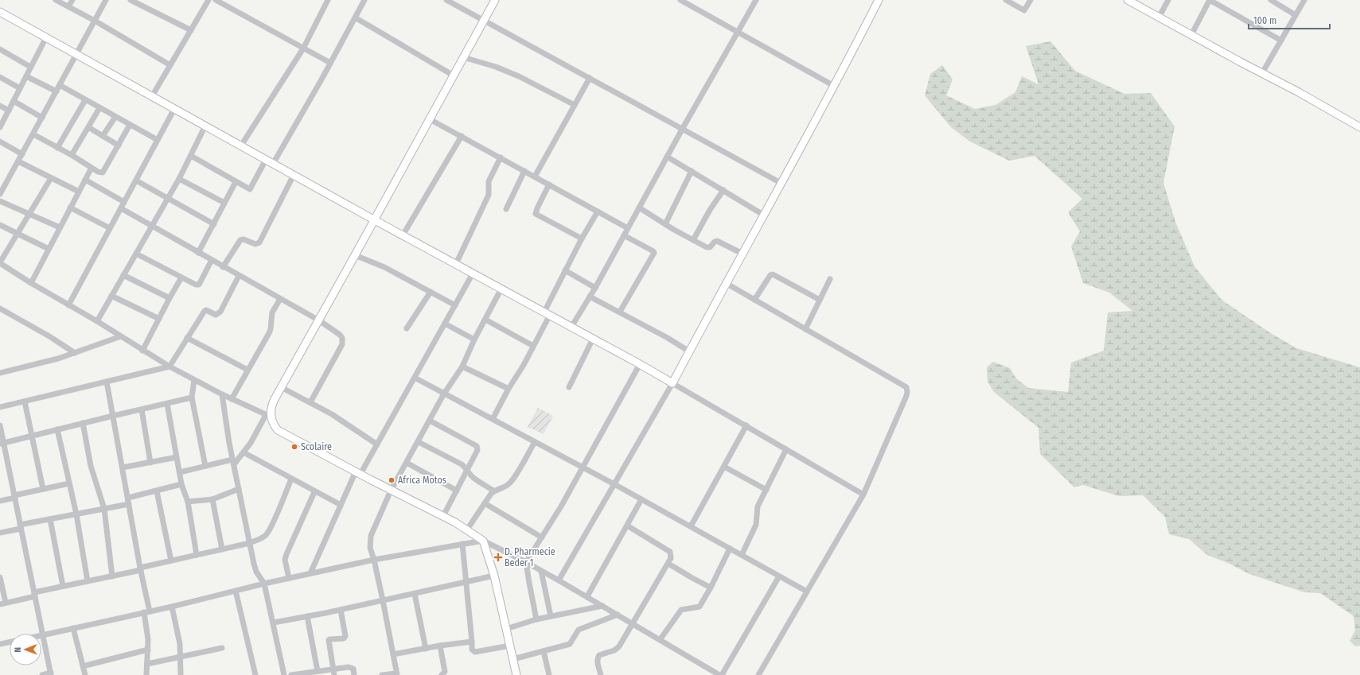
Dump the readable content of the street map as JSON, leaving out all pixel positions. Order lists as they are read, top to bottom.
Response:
{
  "places": {
    "other": ["Scolaire", "Africa Motos"],
    "health": ["D. Pharmecie Beder 1"]
  },
  "scale_bar": "100 m",
  "north": "left"
}
